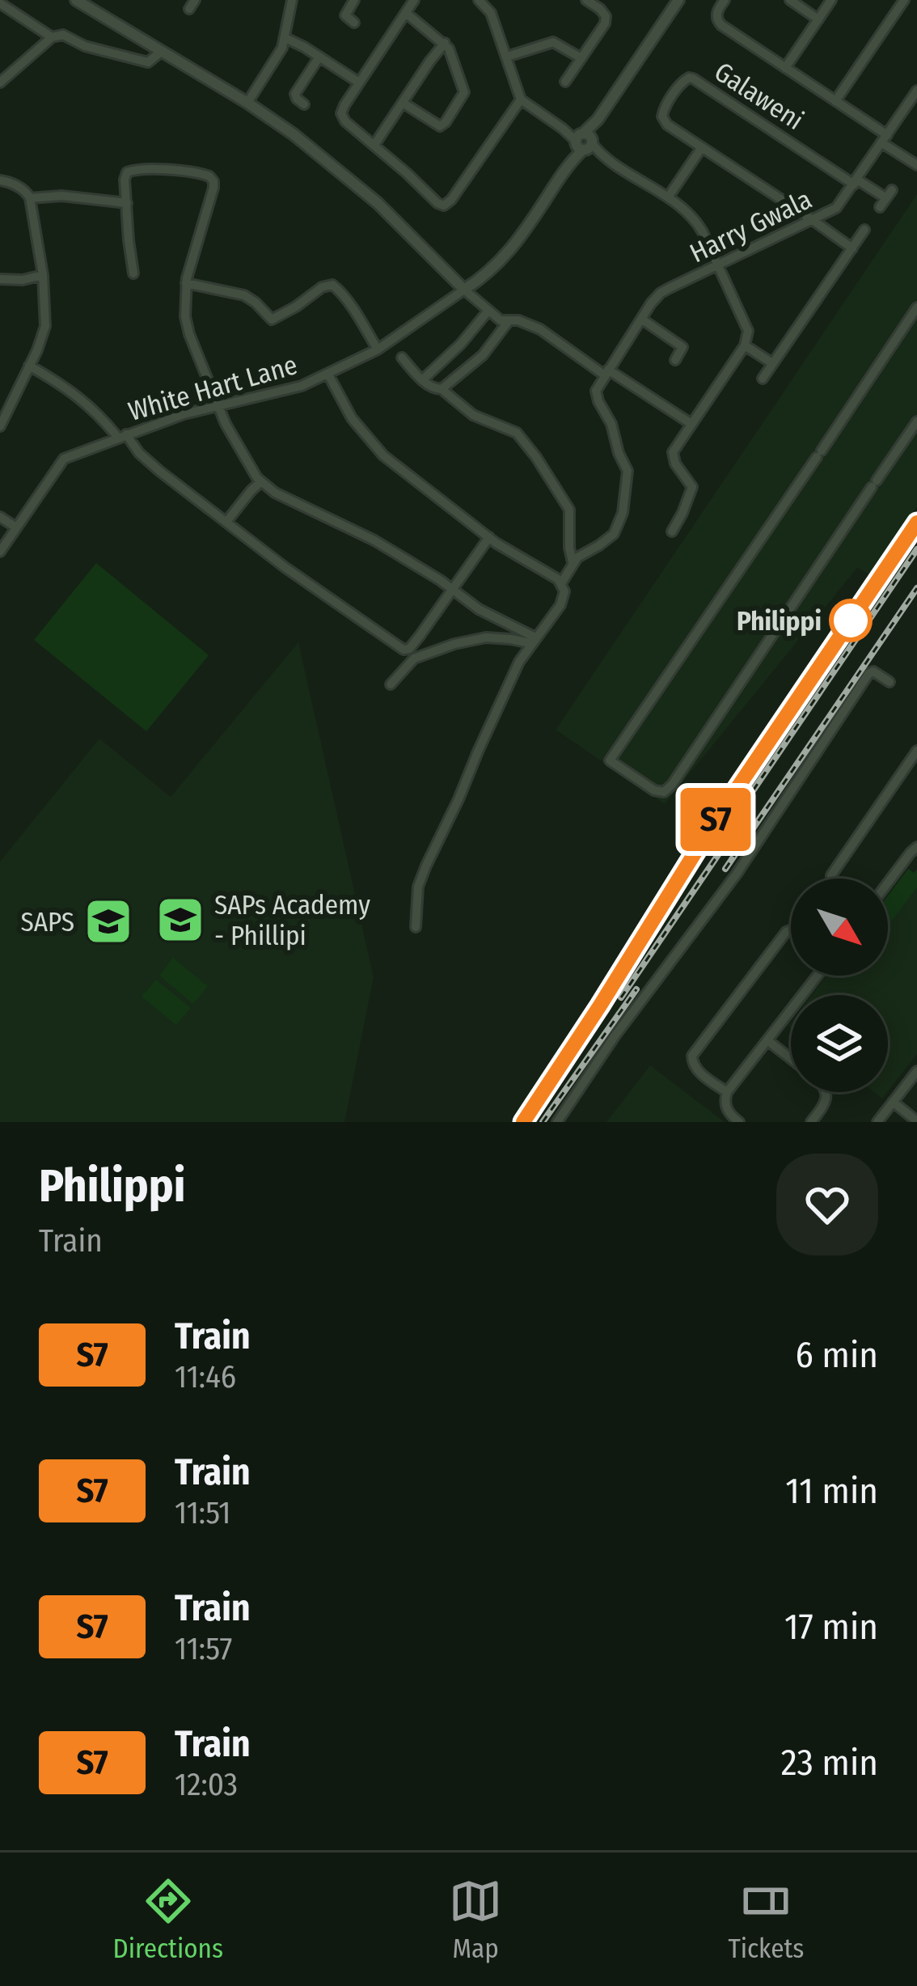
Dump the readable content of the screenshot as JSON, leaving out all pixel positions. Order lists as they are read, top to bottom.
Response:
{
  "streets": {
    "street": ["Galaweni", "Harry Gwala", "White Hart Lane"]
  },
  "crossings": [
    ["Galaweni", "Harry Gwala"]
  ],
  "places": {
    "other": ["Philippi"],
    "school or university": ["SAPs Academy - Phillipi", "SAPS"]
  },
  "north": "bottom right",
  "page": {
    "on_map": "S7",
    "heading": ["Philippi", "Train"],
    "list": [
      {
        "mark": "S7",
        "name": "Train",
        "note": "11:46",
        "value": "6 min"
      },
      {
        "mark": "S7",
        "name": "Train",
        "note": "11:51",
        "value": "11 min"
      },
      {
        "mark": "S7",
        "name": "Train",
        "note": "11:57",
        "value": "17 min"
      },
      {
        "mark": "S7",
        "name": "Train",
        "note": "12:03",
        "value": "23 min"
      }
    ],
    "tabs": ["Directions", "Map", "Tickets"]
  }
}
